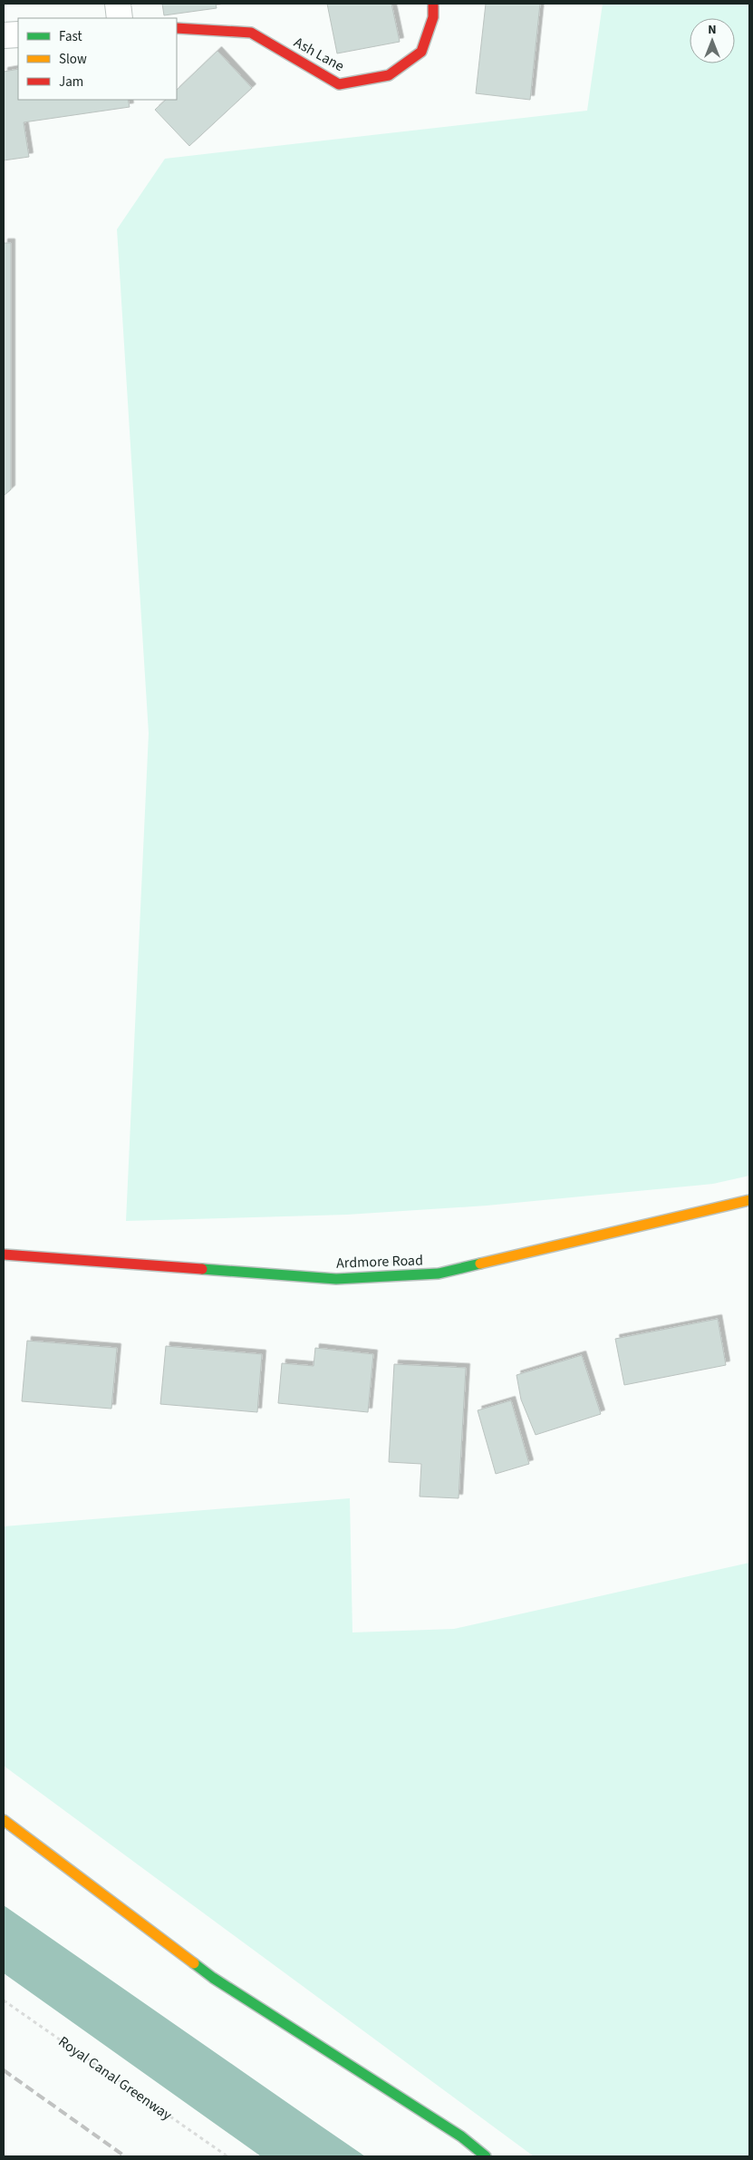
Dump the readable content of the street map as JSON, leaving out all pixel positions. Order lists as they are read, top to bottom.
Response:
{
  "streets": {
    "street": ["Ash Lane", "Ardmore Road"],
    "path": ["Royal Canal Greenway"]
  },
  "legend": ["Fast", "Slow", "Jam"],
  "north": "top"
}
